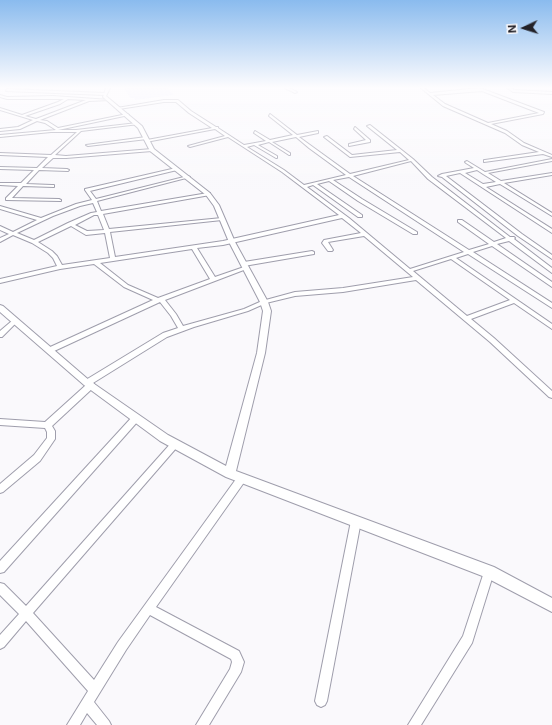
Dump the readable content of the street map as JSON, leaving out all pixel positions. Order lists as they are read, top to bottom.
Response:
{
  "north": "left"
}
